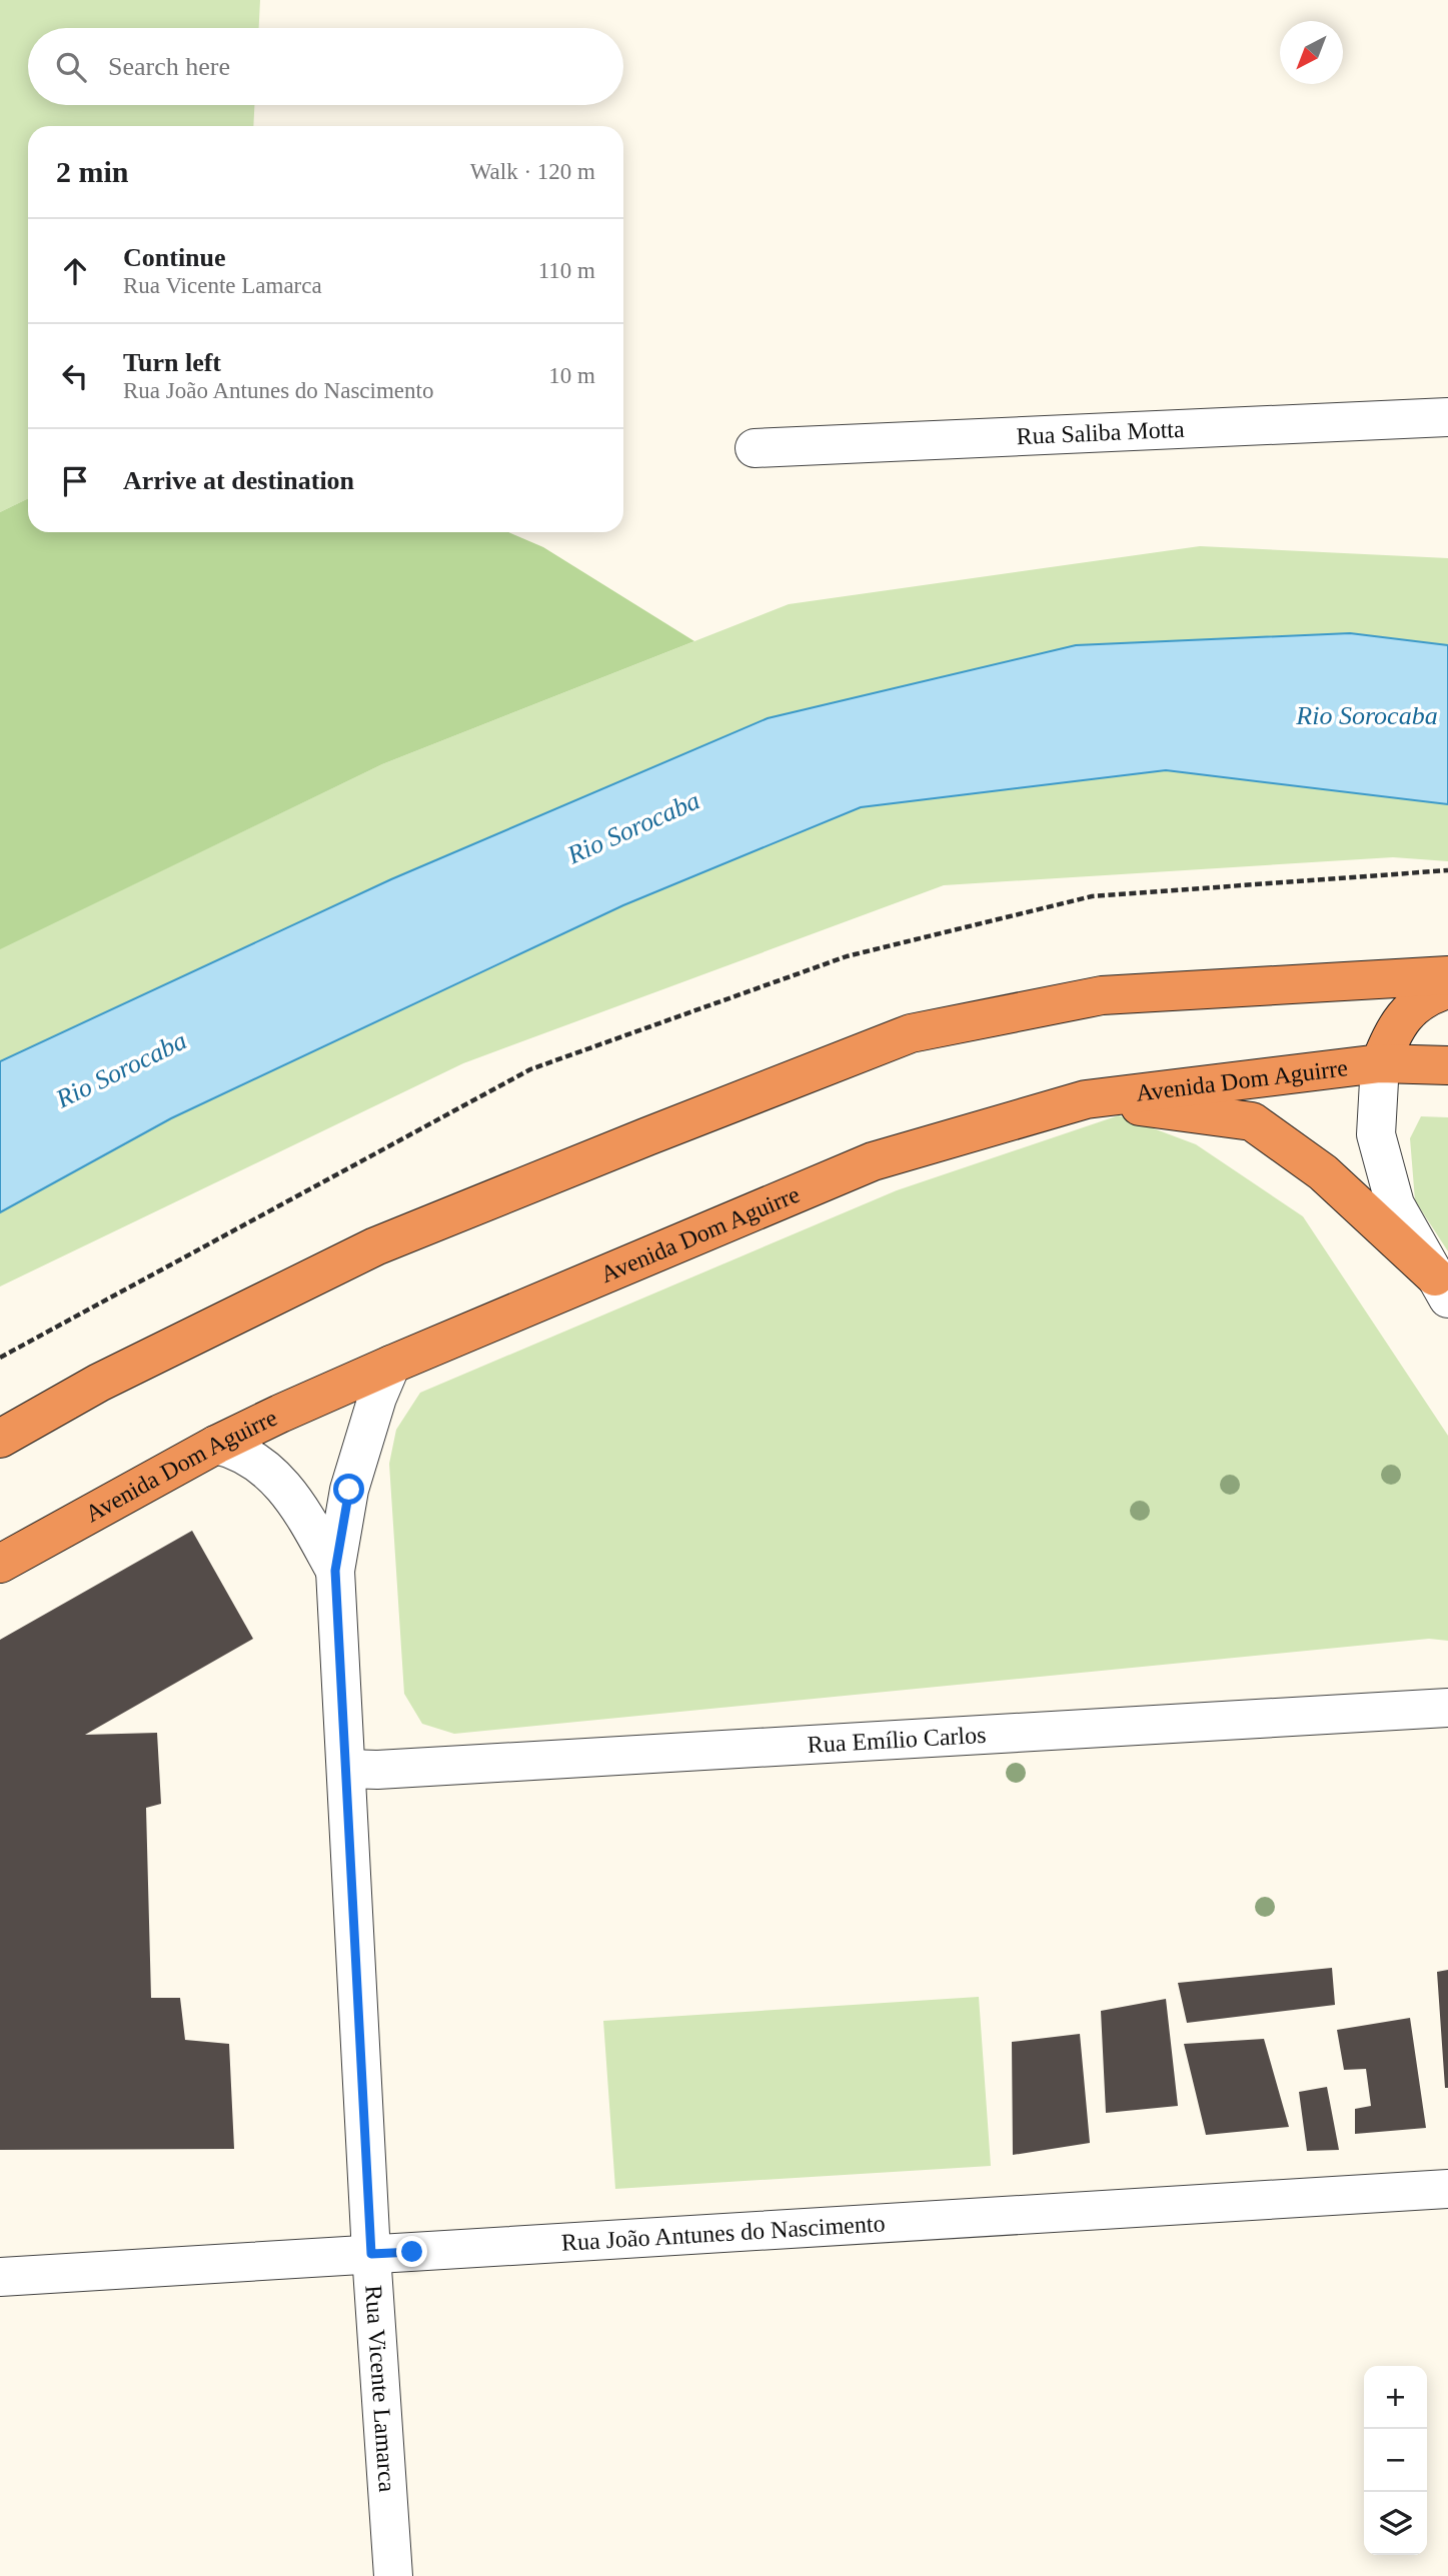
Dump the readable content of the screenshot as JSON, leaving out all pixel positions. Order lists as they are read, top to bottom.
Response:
{
  "streets": {
    "highway": ["Avenida Dom Aguirre"],
    "street": [
      "Rua Saliba Motta",
      "Rua Emílio Carlos",
      "Rua João Antunes do Nascimento",
      "Rua Vicente Lamarca"
    ]
  },
  "crossings": [
    ["Avenida Dom Aguirre", "Rua Vicente Lamarca"],
    ["Rua Emílio Carlos", "Rua Vicente Lamarca"],
    ["Rua João Antunes do Nascimento", "Rua Vicente Lamarca"]
  ],
  "water": ["Rio Sorocaba"],
  "north": "bottom left",
  "page": {
    "search": "Search here",
    "heading": ["2 min", "Walk · 120 m"],
    "list": [
      ["Continue", "Rua Vicente Lamarca", "110 m"],
      ["Turn left", "Rua João Antunes do Nascimento", "10 m"],
      "Arrive at destination"
    ],
    "map_buttons": ["+", "−"]
  }
}
